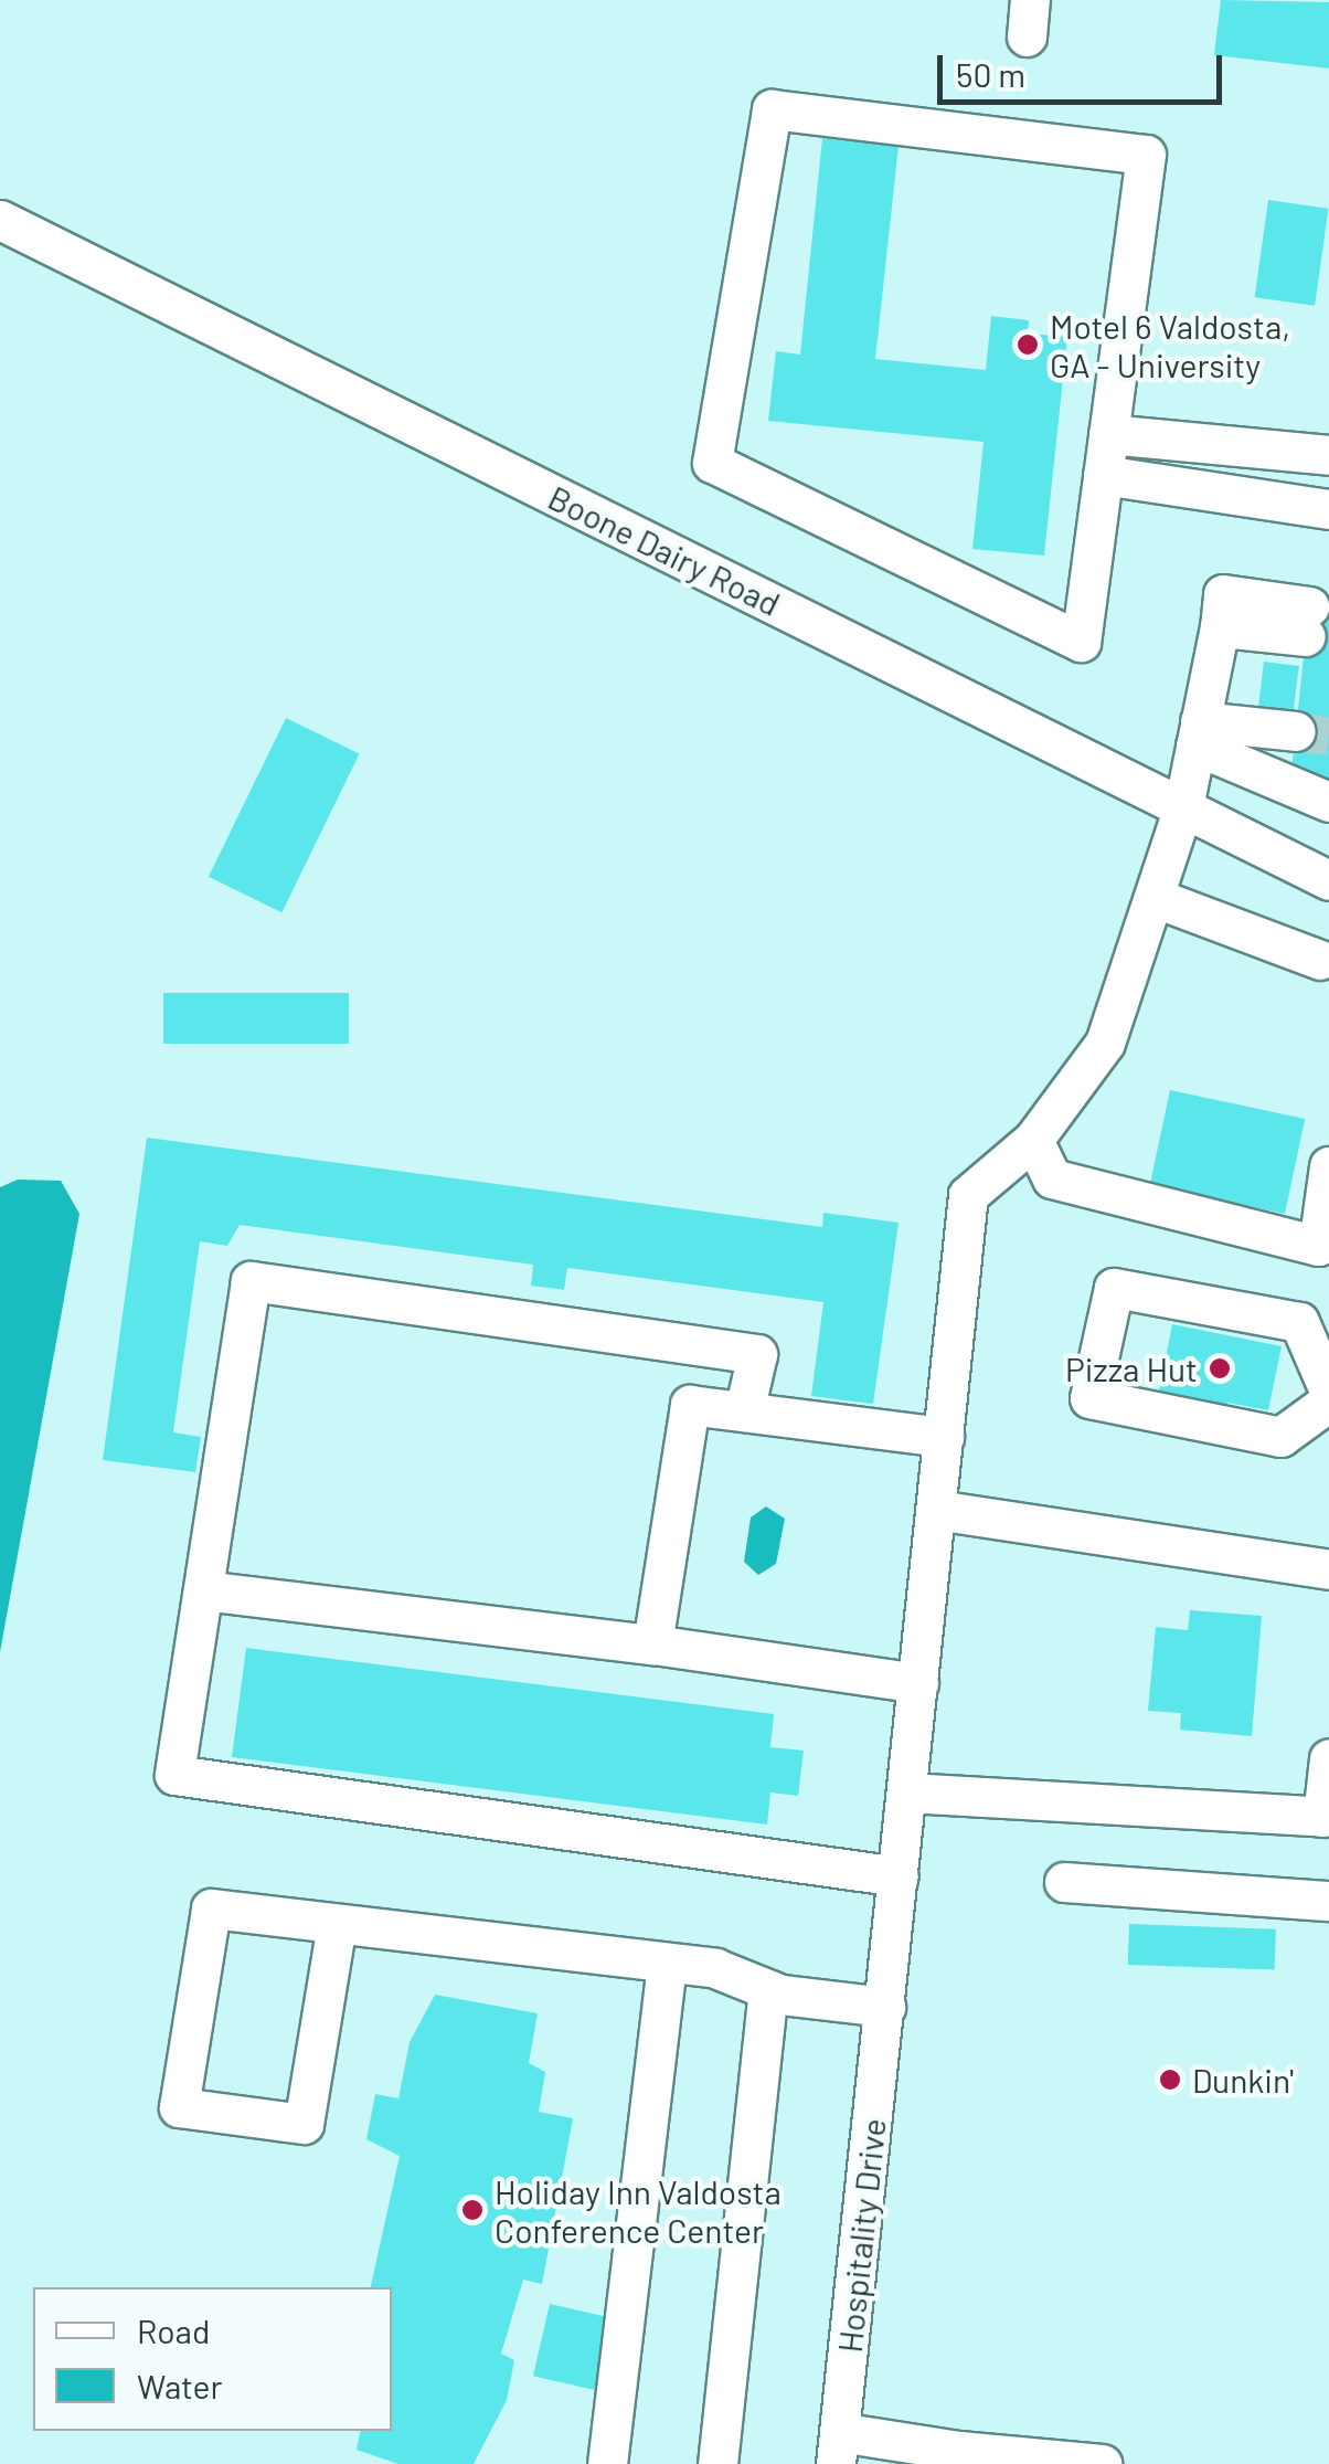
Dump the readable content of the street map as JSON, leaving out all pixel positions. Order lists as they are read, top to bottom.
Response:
{
  "streets": {
    "street": ["Boone Dairy Road", "Hospitality Drive"]
  },
  "crossings": [
    ["Boone Dairy Road", "Hospitality Drive"]
  ],
  "places": [
    "Motel 6 Valdosta, GA - University",
    "Pizza Hut",
    "Dunkin'",
    "Holiday Inn Valdosta Conference Center"
  ],
  "legend": ["Road", "Water"],
  "scale_bar": "50 m"
}
